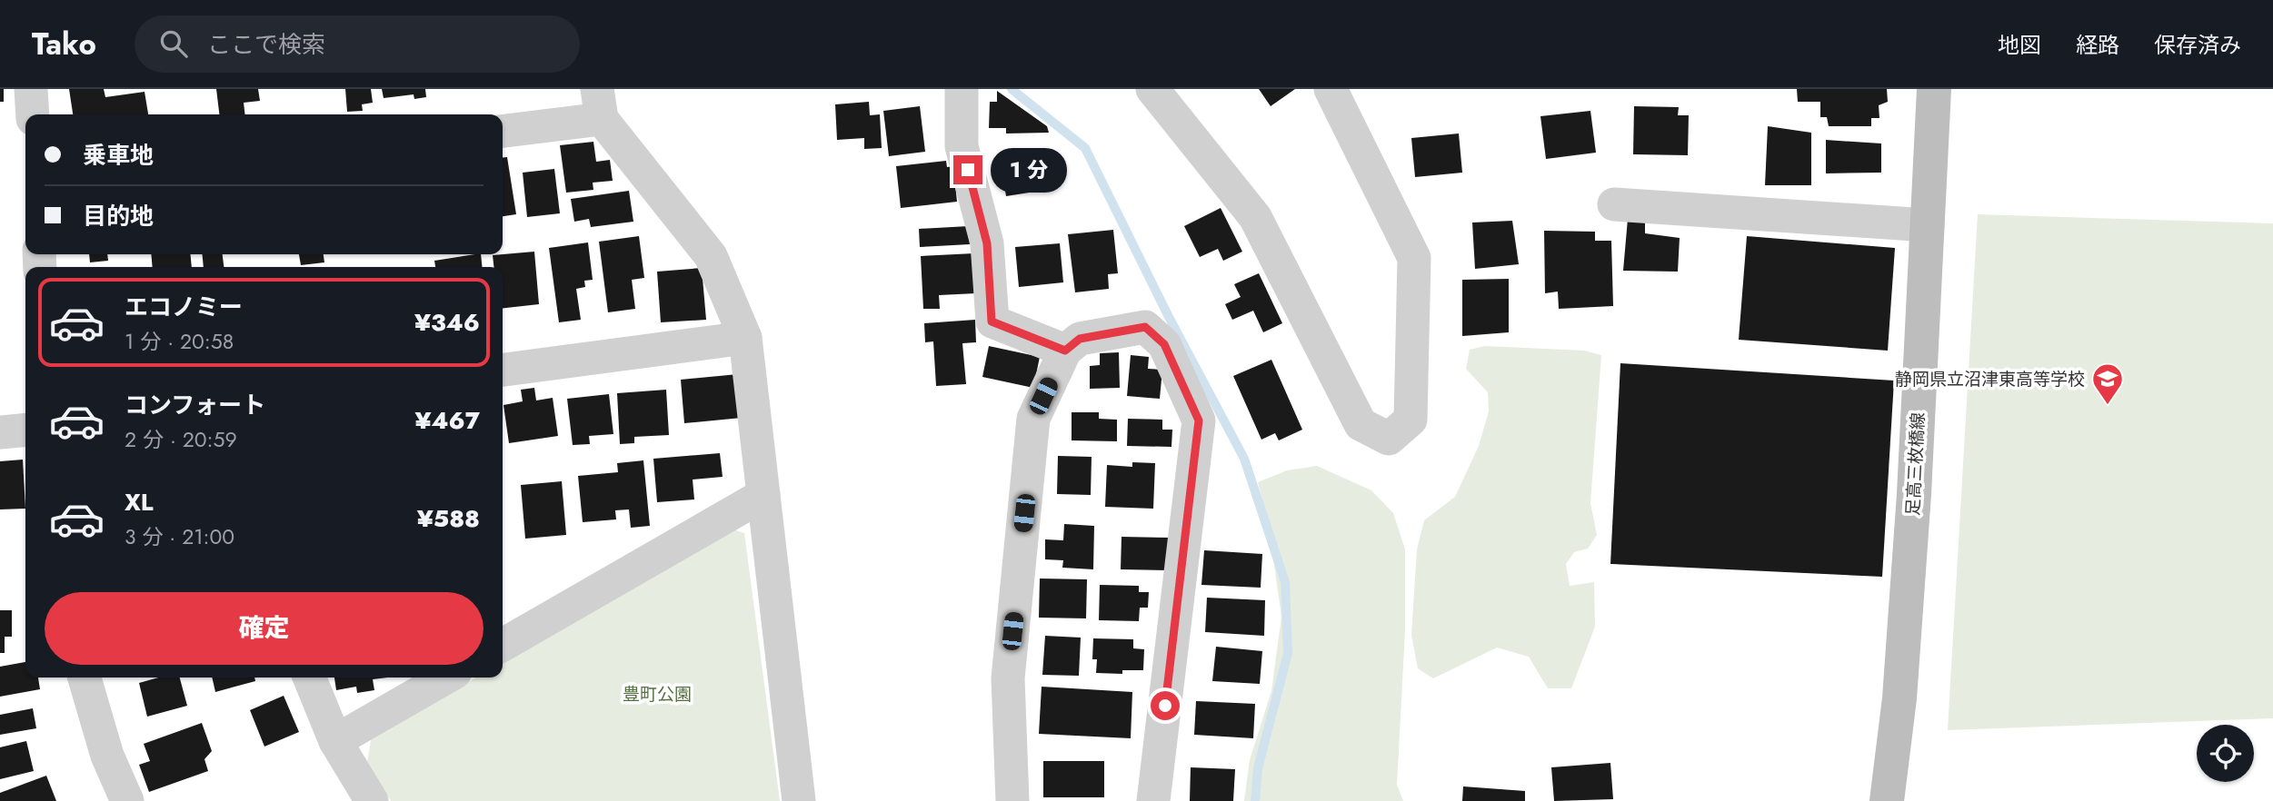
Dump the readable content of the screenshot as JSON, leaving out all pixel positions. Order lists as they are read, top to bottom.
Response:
{
  "streets": {
    "main road": ["足高三枚橋線"]
  },
  "parks": ["豊町公園"],
  "places": {
    "school or university": ["静岡県立沼津東高等学校"]
  },
  "page": {
    "header": "Tako",
    "search": "ここで検索",
    "nav": ["地図", "経路", "保存済み"],
    "banner": ["乗車地", "目的地"],
    "bubble": "1 分",
    "list": [
      {
        "name": "エコノミー",
        "note": "1 分 · 20:58",
        "value": "¥346"
      },
      {
        "name": "コンフォート",
        "note": "2 分 · 20:59",
        "value": "¥467"
      },
      {
        "name": "XL",
        "note": "3 分 · 21:00",
        "value": "¥588"
      }
    ],
    "buttons": "確定"
  }
}
